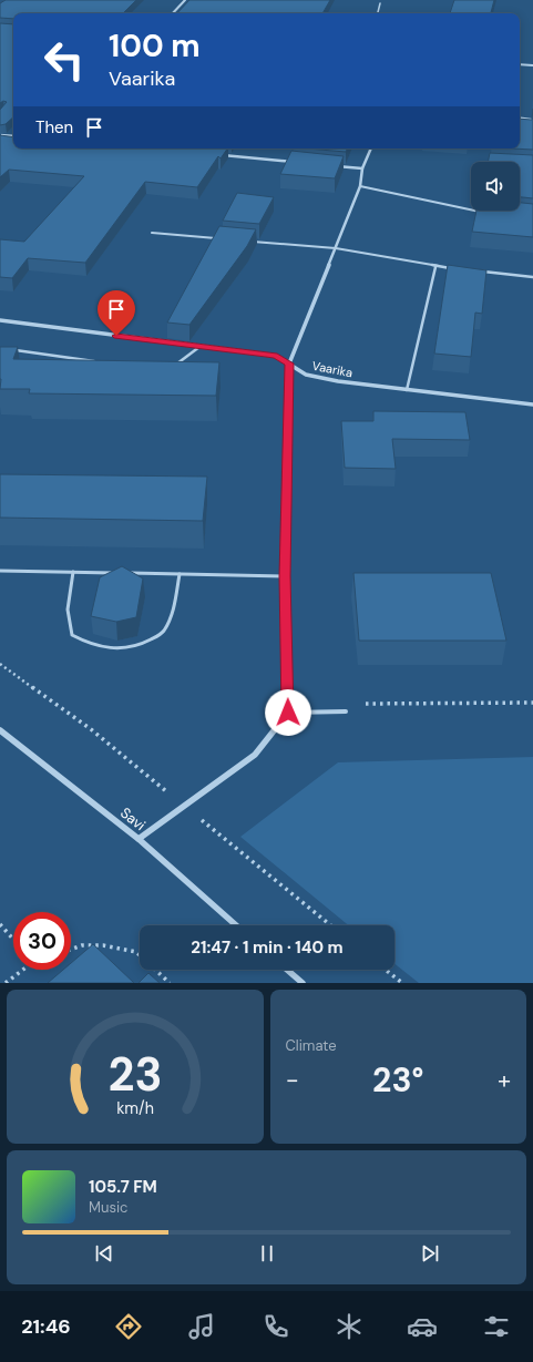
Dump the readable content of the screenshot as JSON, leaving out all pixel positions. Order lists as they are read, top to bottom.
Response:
{
  "streets": {
    "street": ["Vaarika", "Savi"]
  },
  "page": {
    "turn": ["100 m", "Vaarika"],
    "then": "Then",
    "limit": "30",
    "trip": "21:47 · 1 min · 140 m",
    "tile": "Climate",
    "heat": ["−", "23°", "+"],
    "song": ["105.7 FM", "Music"],
    "tabs": "21:46",
    "gauge": ["23", "km/h"]
  }
}
